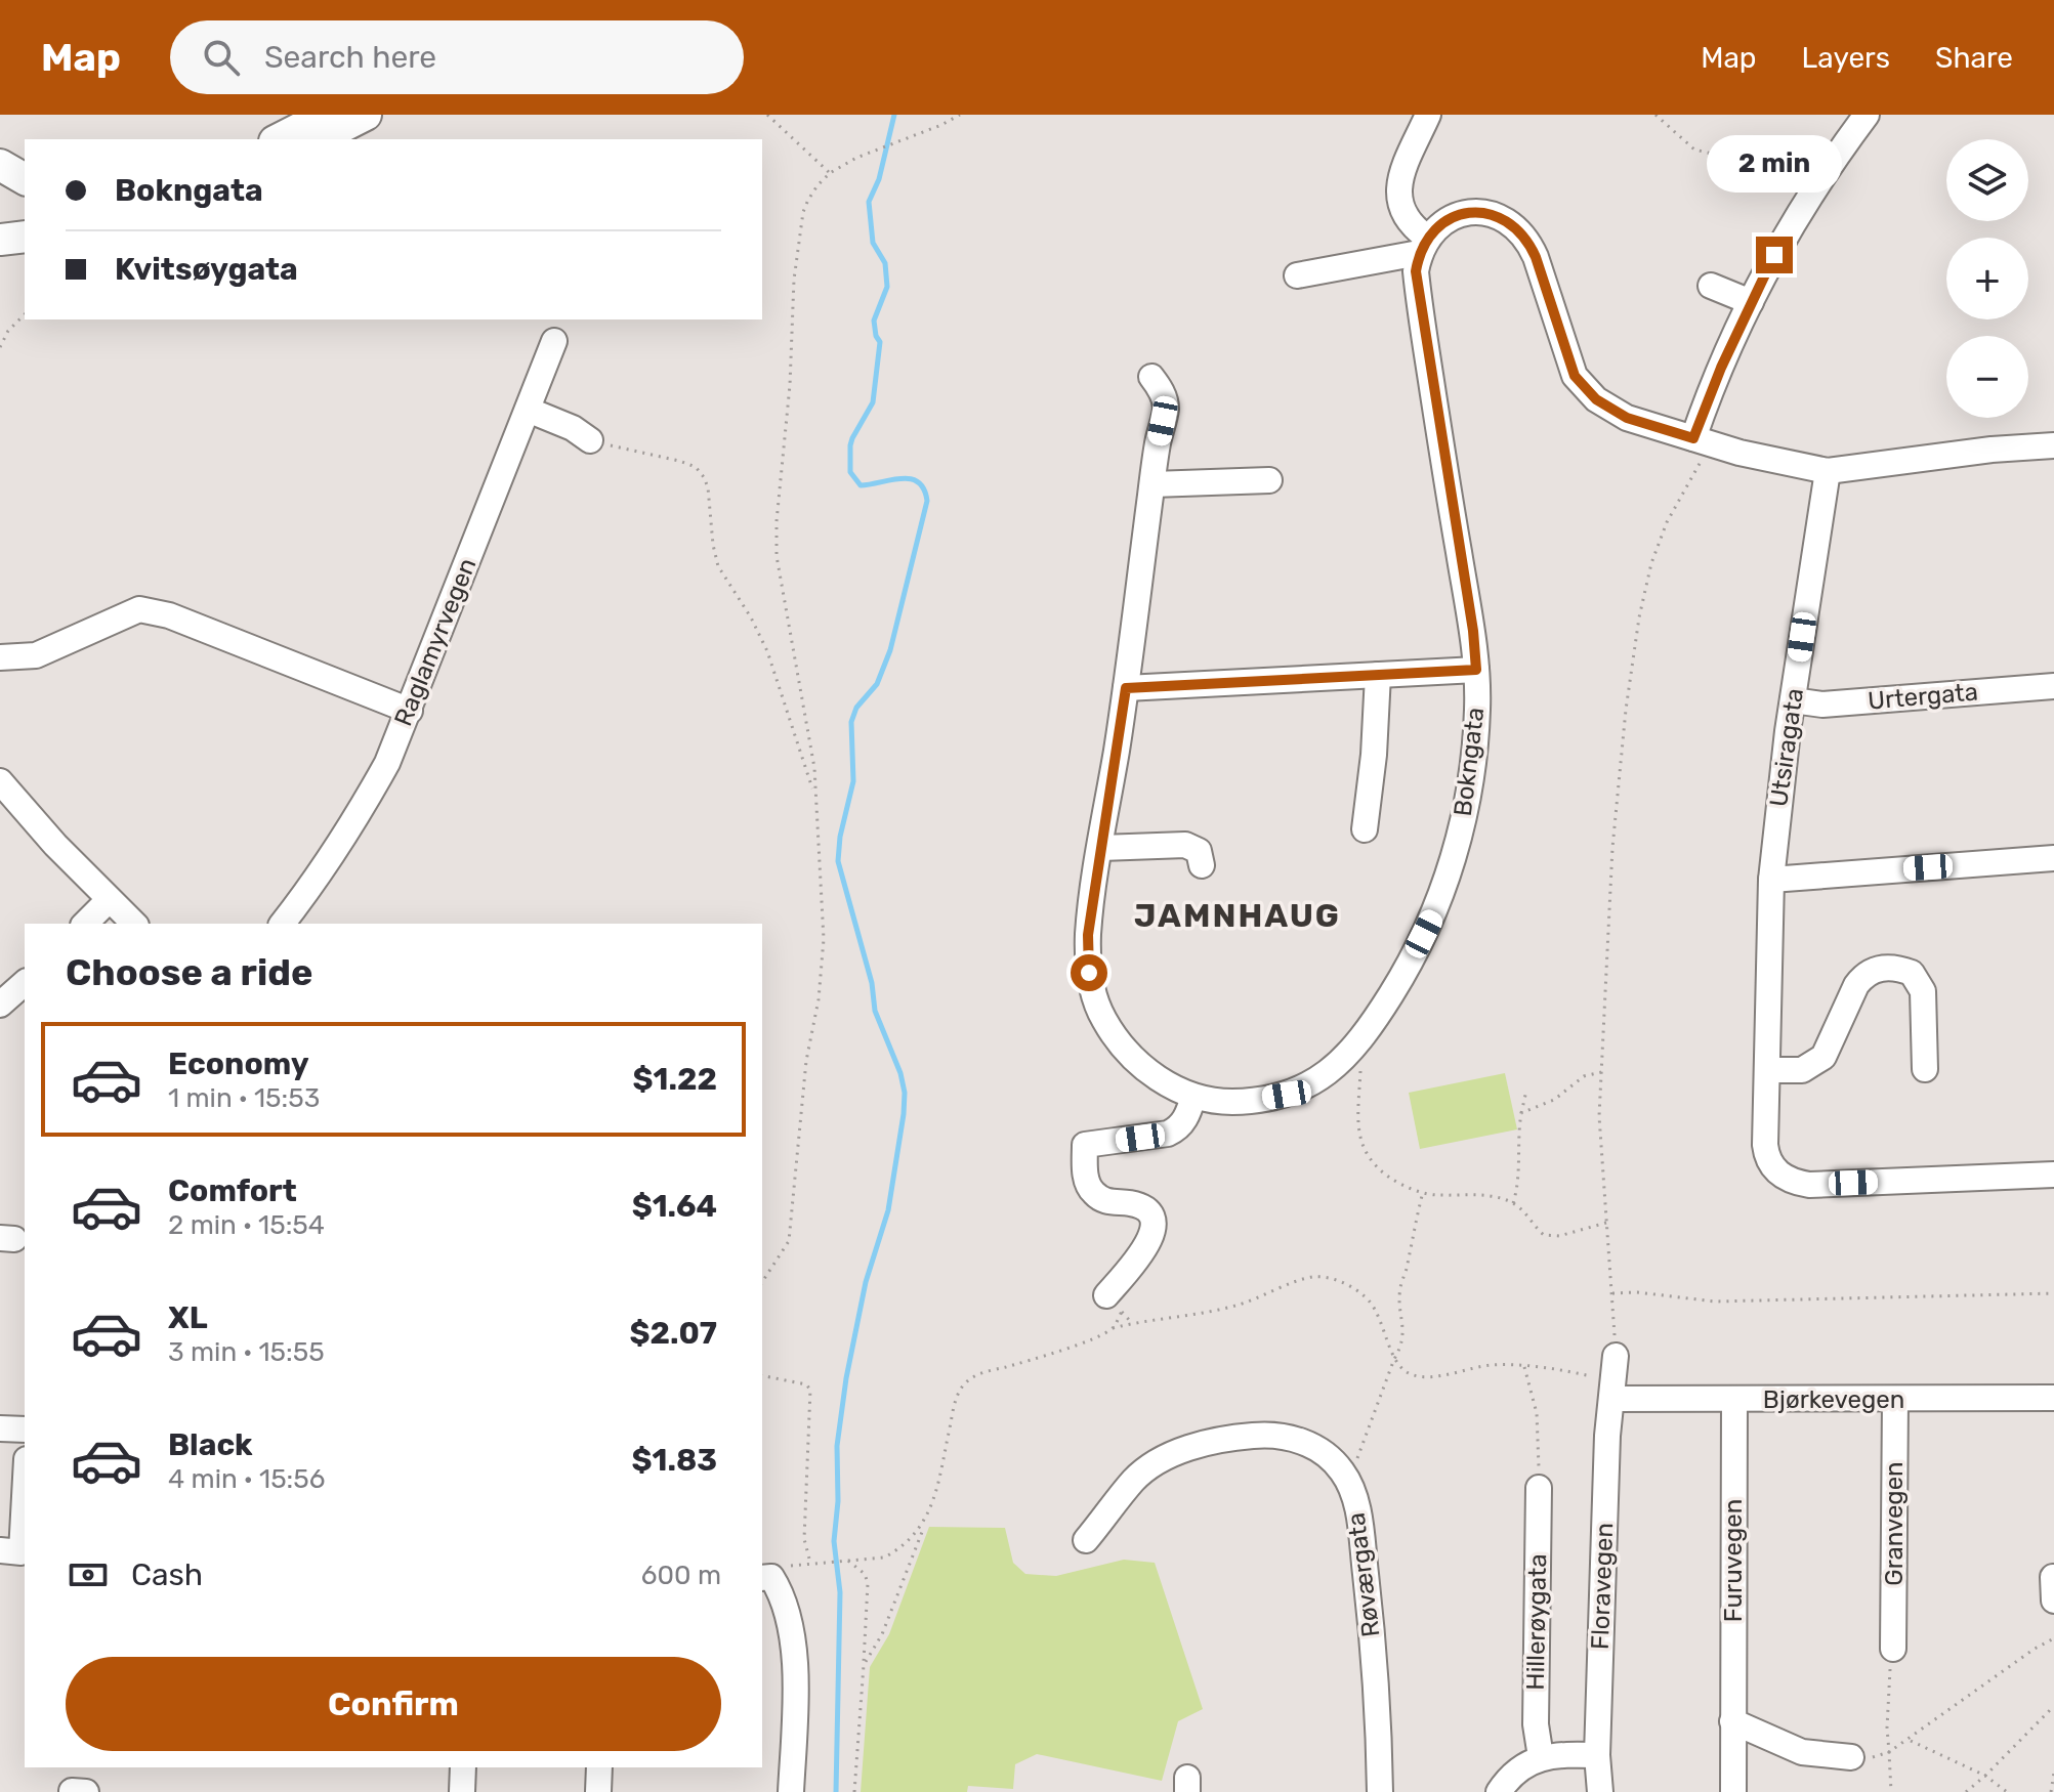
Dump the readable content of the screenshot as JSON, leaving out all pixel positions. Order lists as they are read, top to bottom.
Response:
{
  "streets": {
    "street": [
      "Raglamyrvegen",
      "Urtergata",
      "Utsiragata",
      "Bokngata",
      "Bjørkevegen",
      "Granvegen",
      "Furuvegen",
      "Røværgata",
      "Floravegen",
      "Hillerøygata"
    ]
  },
  "crossings": [
    ["Urtergata", "Utsiragata"],
    ["Bjørkevegen", "Granvegen"],
    ["Bjørkevegen", "Furuvegen"],
    ["Bjørkevegen", "Floravegen"]
  ],
  "districts": ["JAMNHAUG"],
  "page": {
    "header": "Map",
    "search": "Search here",
    "nav": ["Map", "Layers", "Share"],
    "bubble": "2 min",
    "map_buttons": ["+", "−"],
    "banner": ["Bokngata", "Kvitsøygata"],
    "heading": "Choose a ride",
    "list": [
      {
        "name": "Economy",
        "note": "1 min · 15:53",
        "value": "$1.22"
      },
      {
        "name": "Comfort",
        "note": "2 min · 15:54",
        "value": "$1.64"
      },
      {
        "name": "XL",
        "note": "3 min · 15:55",
        "value": "$2.07"
      },
      {
        "name": "Black",
        "note": "4 min · 15:56",
        "value": "$1.83"
      }
    ],
    "pay": ["Cash", "600 m"],
    "buttons": "Confirm"
  }
}
